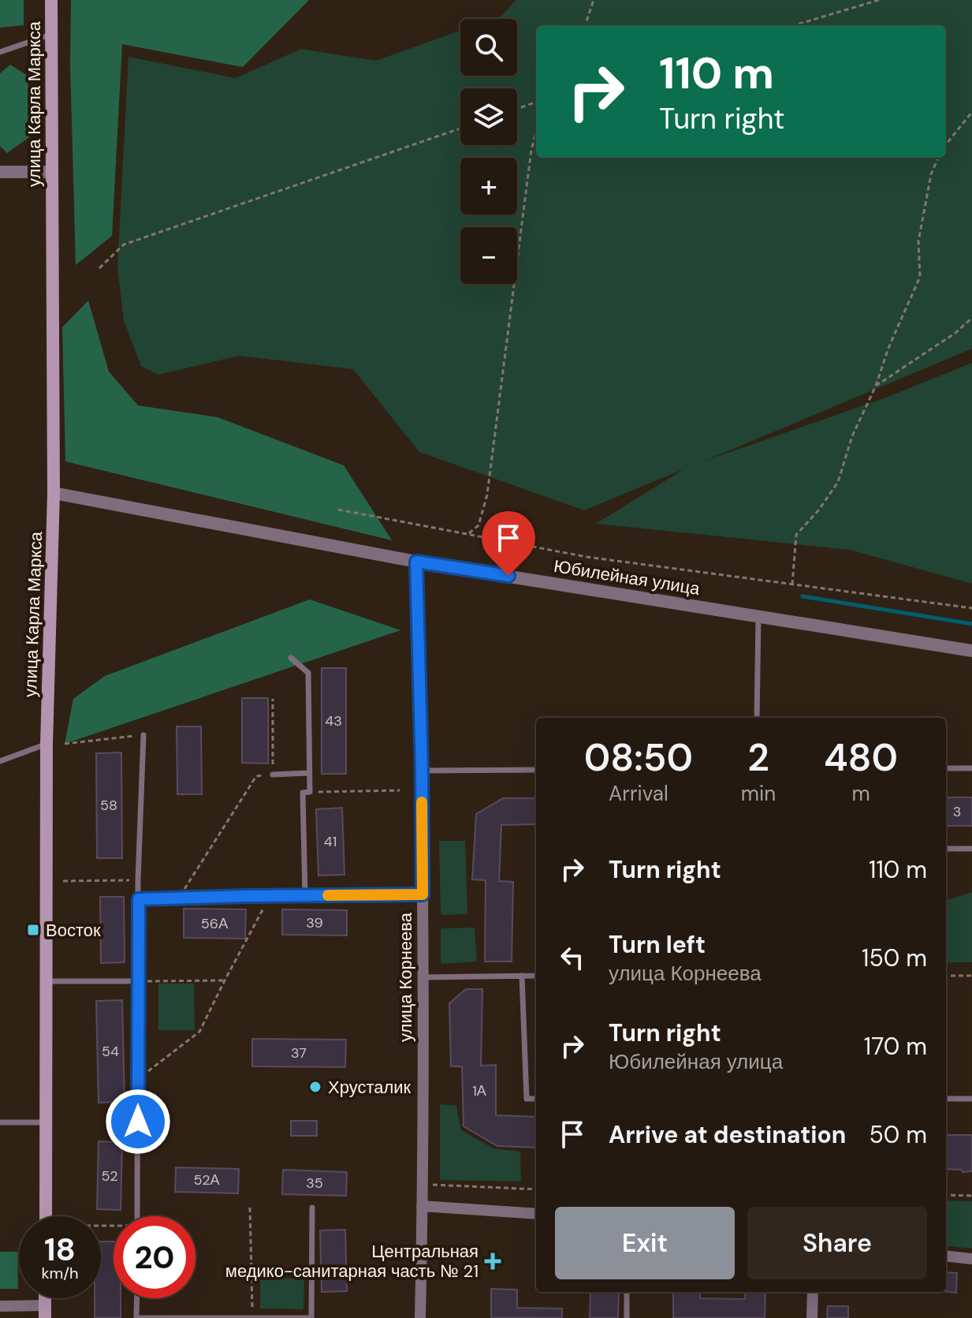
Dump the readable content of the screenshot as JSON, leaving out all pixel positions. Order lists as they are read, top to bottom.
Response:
{
  "streets": {
    "main road": ["улица Карла Маркса"],
    "street": ["Юбилейная улица", "улица Корнеева"]
  },
  "crossings": [
    ["улица Карла Маркса", "Юбилейная улица"],
    ["Юбилейная улица", "улица Корнеева"]
  ],
  "places": {
    "transit": ["Восток"],
    "other": ["Хрусталик"],
    "health": ["Центральная медико-санитарная часть № 21"]
  },
  "house_numbers": [
    "43",
    "58",
    "3",
    "41",
    "39",
    "56А",
    "54",
    "37",
    "1А",
    "52",
    "52А",
    "35"
  ],
  "page": {
    "map_buttons": ["+", "−"],
    "turn": ["110 m", "Turn right"],
    "eta": [
      "08:50",
      "Arrival",
      "2",
      "min",
      "480",
      "m"
    ],
    "list": [
      {
        "name": "Turn right",
        "value": "110 m"
      },
      {
        "name": "Turn left",
        "note": "улица Корнеева",
        "value": "150 m"
      },
      {
        "name": "Turn right",
        "note": "Юбилейная улица",
        "value": "170 m"
      },
      {
        "name": "Arrive at destination",
        "value": "50 m"
      }
    ],
    "buttons": ["Exit", "Share"],
    "speed": "18 km/h",
    "limit": "20"
  }
}
